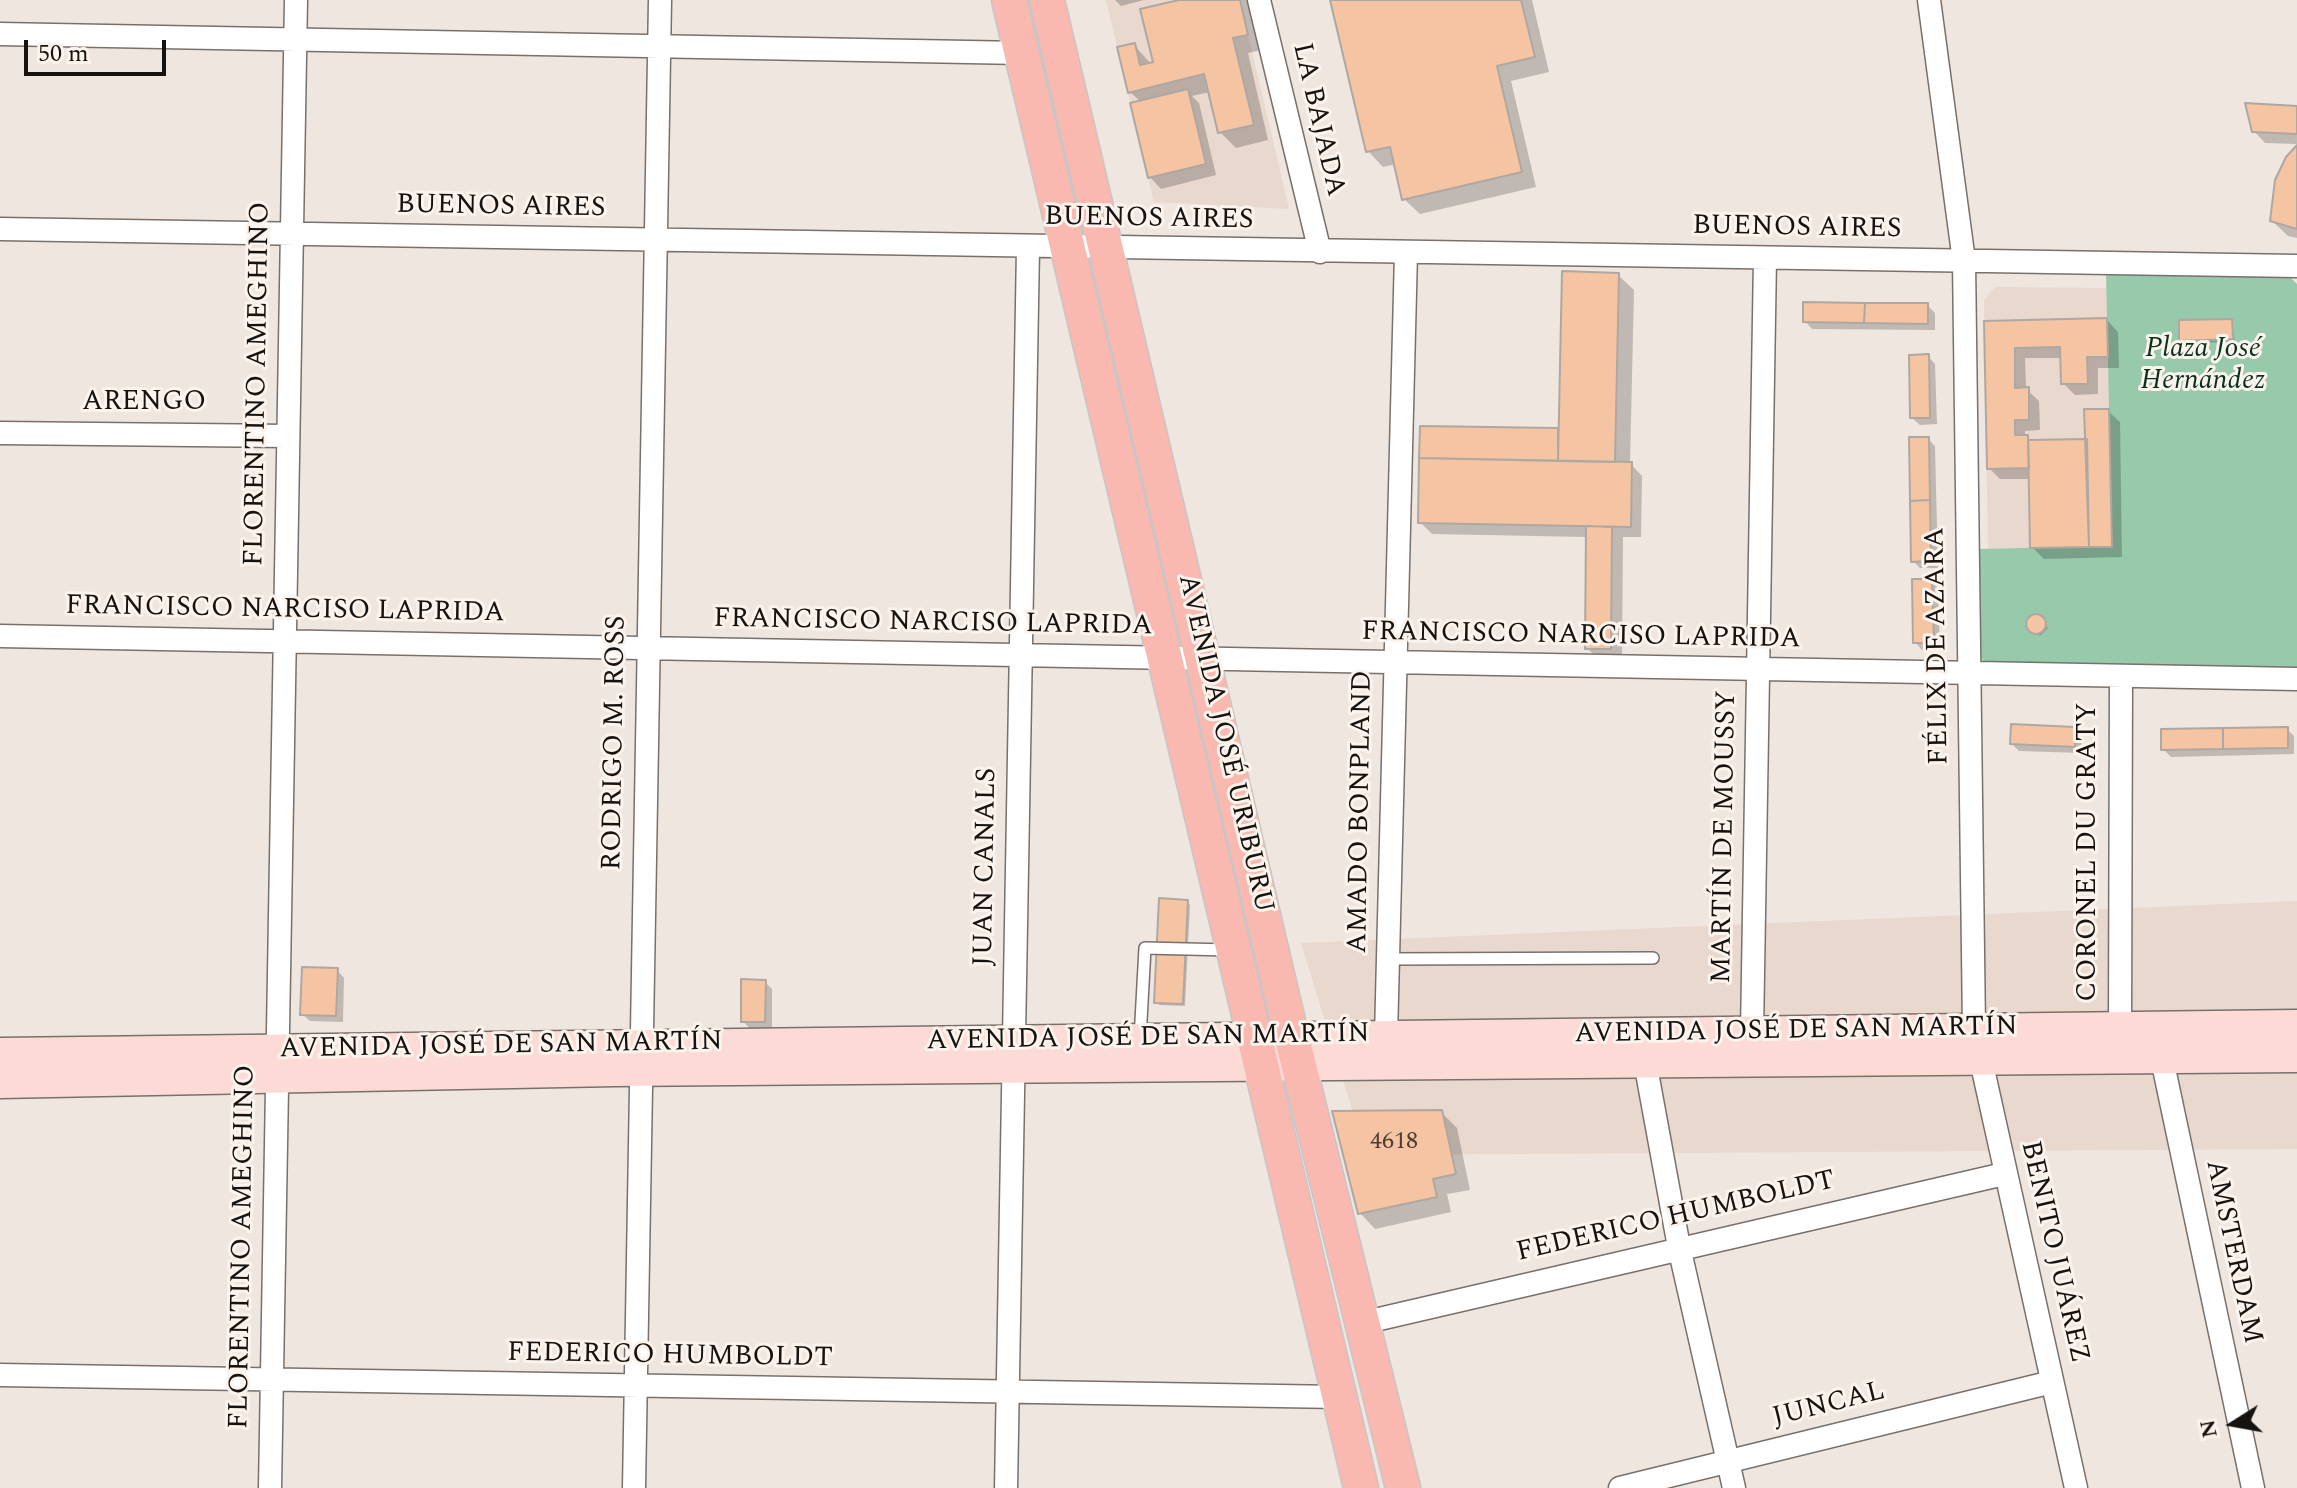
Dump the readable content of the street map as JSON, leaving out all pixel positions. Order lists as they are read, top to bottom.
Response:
{
  "streets": {
    "main road": ["AVENIDA JOSÉ URIBURU", "AVENIDA JOSÉ DE SAN MARTÍN"],
    "street": [
      "LA BAJADA",
      "BUENOS AIRES",
      "FLORENTINO AMEGHINO",
      "ARENGO",
      "FRANCISCO NARCISO LAPRIDA",
      "FÉLIX DE AZARA",
      "RODRIGO M. ROSS",
      "AMADO BONPLAND",
      "MARTÍN DE MOUSSY",
      "CORONEL DU GRATY",
      "JUAN CANALS",
      "FEDERICO HUMBOLDT",
      "BENITO JUÁREZ",
      "AMSTERDAM",
      "JUNCAL"
    ]
  },
  "crossings": [
    ["LA BAJADA", "BUENOS AIRES"],
    ["BUENOS AIRES", "FLORENTINO AMEGHINO"],
    ["BUENOS AIRES", "FÉLIX DE AZARA"],
    ["BUENOS AIRES", "RODRIGO M. ROSS"],
    ["BUENOS AIRES", "AVENIDA JOSÉ URIBURU"],
    ["BUENOS AIRES", "AMADO BONPLAND"],
    ["BUENOS AIRES", "MARTÍN DE MOUSSY"],
    ["BUENOS AIRES", "JUAN CANALS"],
    ["FLORENTINO AMEGHINO", "ARENGO"],
    ["FLORENTINO AMEGHINO", "FRANCISCO NARCISO LAPRIDA"],
    ["FLORENTINO AMEGHINO", "AVENIDA JOSÉ DE SAN MARTÍN"],
    ["FLORENTINO AMEGHINO", "FEDERICO HUMBOLDT"],
    ["FRANCISCO NARCISO LAPRIDA", "FÉLIX DE AZARA"],
    ["FRANCISCO NARCISO LAPRIDA", "RODRIGO M. ROSS"],
    ["FRANCISCO NARCISO LAPRIDA", "AVENIDA JOSÉ URIBURU"],
    ["FRANCISCO NARCISO LAPRIDA", "AMADO BONPLAND"],
    ["FRANCISCO NARCISO LAPRIDA", "MARTÍN DE MOUSSY"],
    ["FRANCISCO NARCISO LAPRIDA", "CORONEL DU GRATY"],
    ["FRANCISCO NARCISO LAPRIDA", "JUAN CANALS"],
    ["FÉLIX DE AZARA", "AVENIDA JOSÉ DE SAN MARTÍN"],
    ["FÉLIX DE AZARA", "BENITO JUÁREZ"],
    ["RODRIGO M. ROSS", "AVENIDA JOSÉ DE SAN MARTÍN"],
    ["RODRIGO M. ROSS", "FEDERICO HUMBOLDT"],
    ["AVENIDA JOSÉ URIBURU", "AVENIDA JOSÉ DE SAN MARTÍN"],
    ["AVENIDA JOSÉ URIBURU", "FEDERICO HUMBOLDT"],
    ["AMADO BONPLAND", "AVENIDA JOSÉ DE SAN MARTÍN"],
    ["MARTÍN DE MOUSSY", "AVENIDA JOSÉ DE SAN MARTÍN"],
    ["CORONEL DU GRATY", "AVENIDA JOSÉ DE SAN MARTÍN"],
    ["JUAN CANALS", "AVENIDA JOSÉ DE SAN MARTÍN"],
    ["JUAN CANALS", "FEDERICO HUMBOLDT"],
    ["AVENIDA JOSÉ DE SAN MARTÍN", "BENITO JUÁREZ"],
    ["AVENIDA JOSÉ DE SAN MARTÍN", "AMSTERDAM"],
    ["FEDERICO HUMBOLDT", "BENITO JUÁREZ"],
    ["BENITO JUÁREZ", "JUNCAL"]
  ],
  "parks": ["Plaza José Hernández"],
  "house_numbers": ["4618"],
  "scale_bar": "50 m",
  "north": "left"
}
